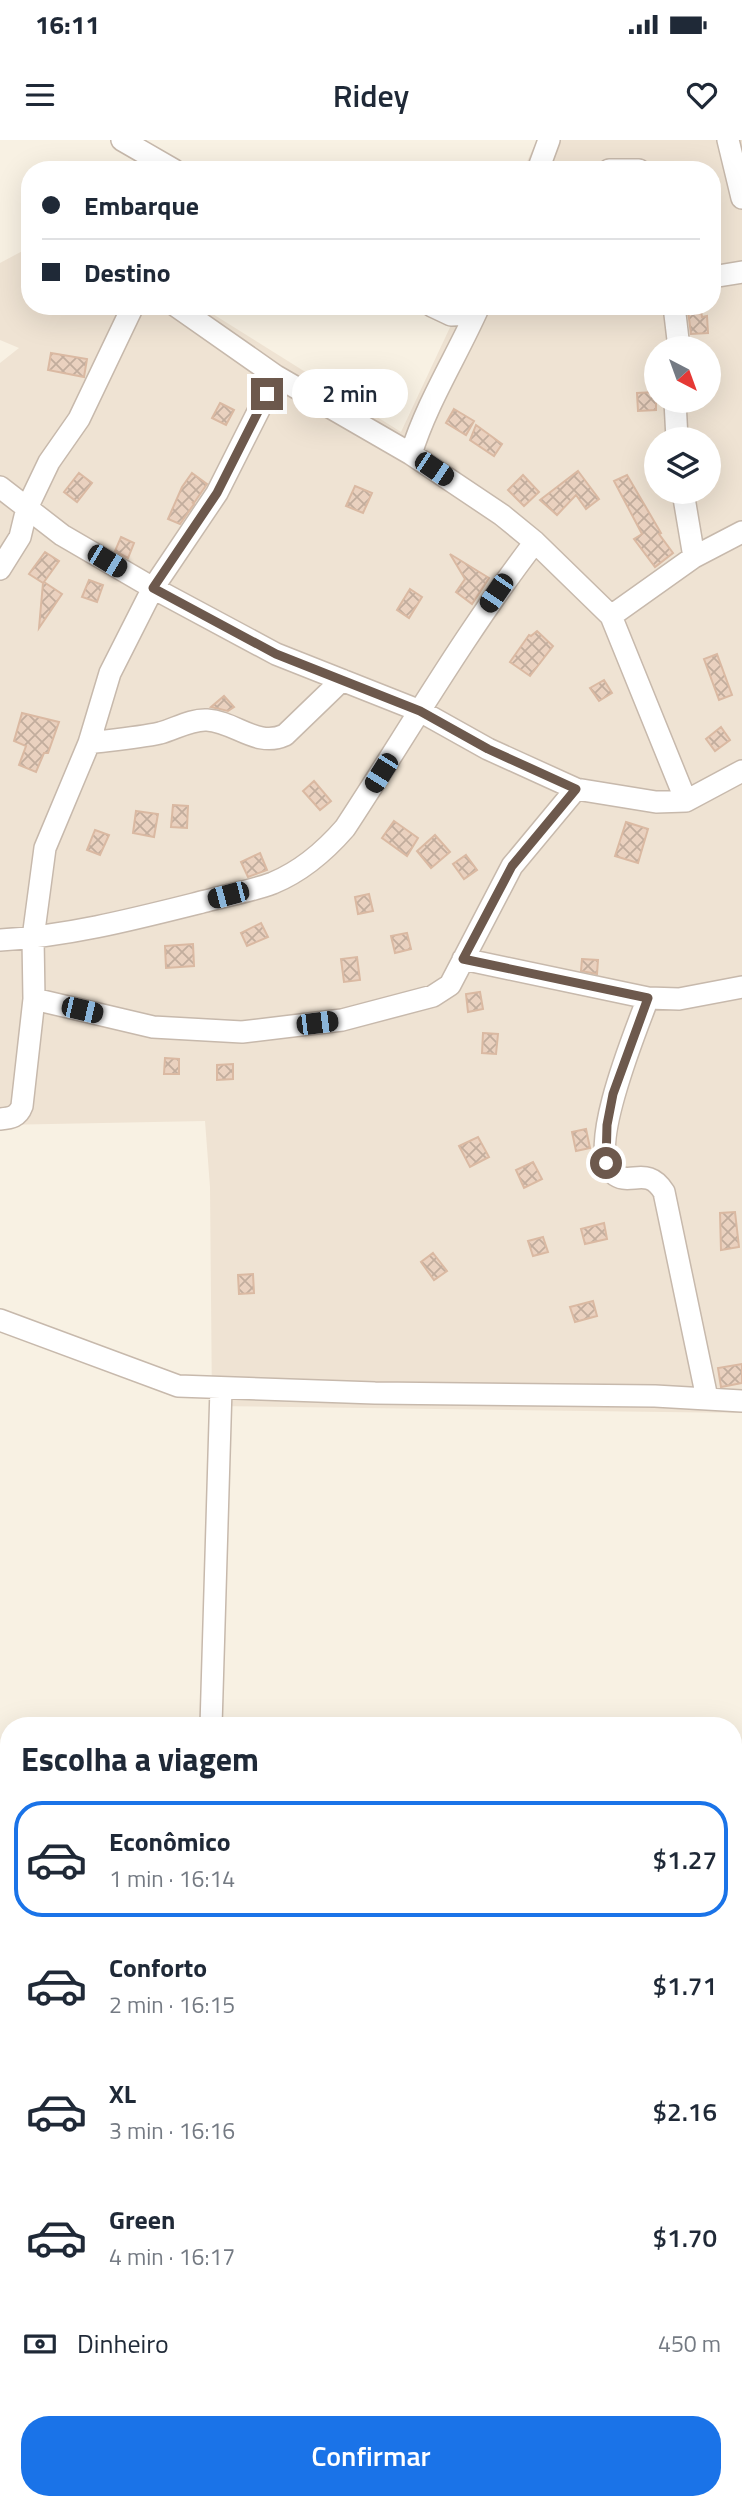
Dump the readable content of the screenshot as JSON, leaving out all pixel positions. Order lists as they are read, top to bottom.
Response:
{
  "north": "bottom right",
  "page": {
    "status": "16:11",
    "header": "Ridey",
    "banner": ["Embarque", "Destino"],
    "bubble": "2 min",
    "heading": "Escolha a viagem",
    "list": [
      {
        "name": "Econômico",
        "note": "1 min · 16:14",
        "value": "$1.27"
      },
      {
        "name": "Conforto",
        "note": "2 min · 16:15",
        "value": "$1.71"
      },
      {
        "name": "XL",
        "note": "3 min · 16:16",
        "value": "$2.16"
      },
      {
        "name": "Green",
        "note": "4 min · 16:17",
        "value": "$1.70"
      }
    ],
    "pay": ["Dinheiro", "450 m"],
    "buttons": "Confirmar"
  }
}
